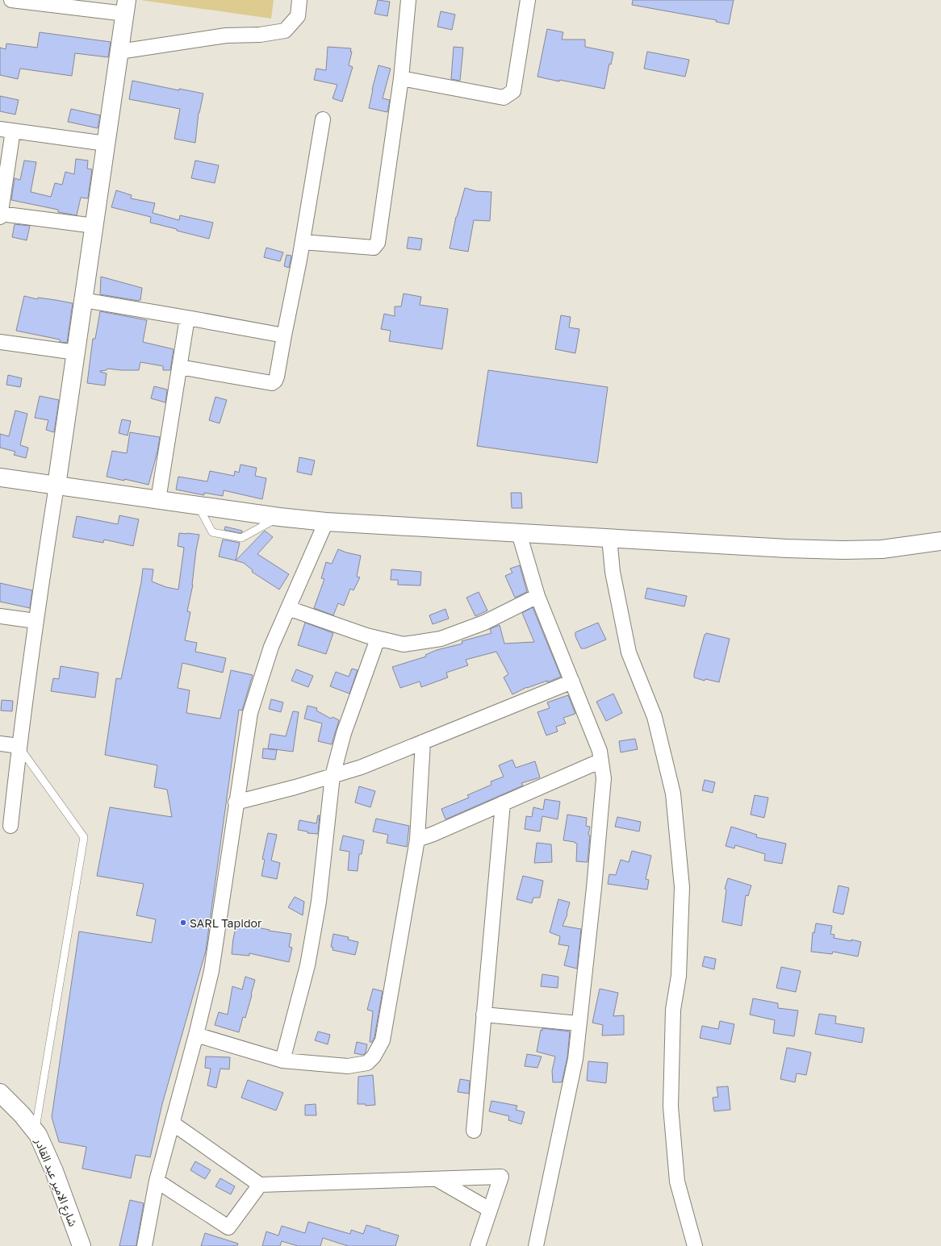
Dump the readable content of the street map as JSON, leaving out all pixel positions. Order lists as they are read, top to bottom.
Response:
{
  "streets": {
    "main road": ["شارع الامير عبد القادر"]
  },
  "places": ["SARL Tapidor"]
}
